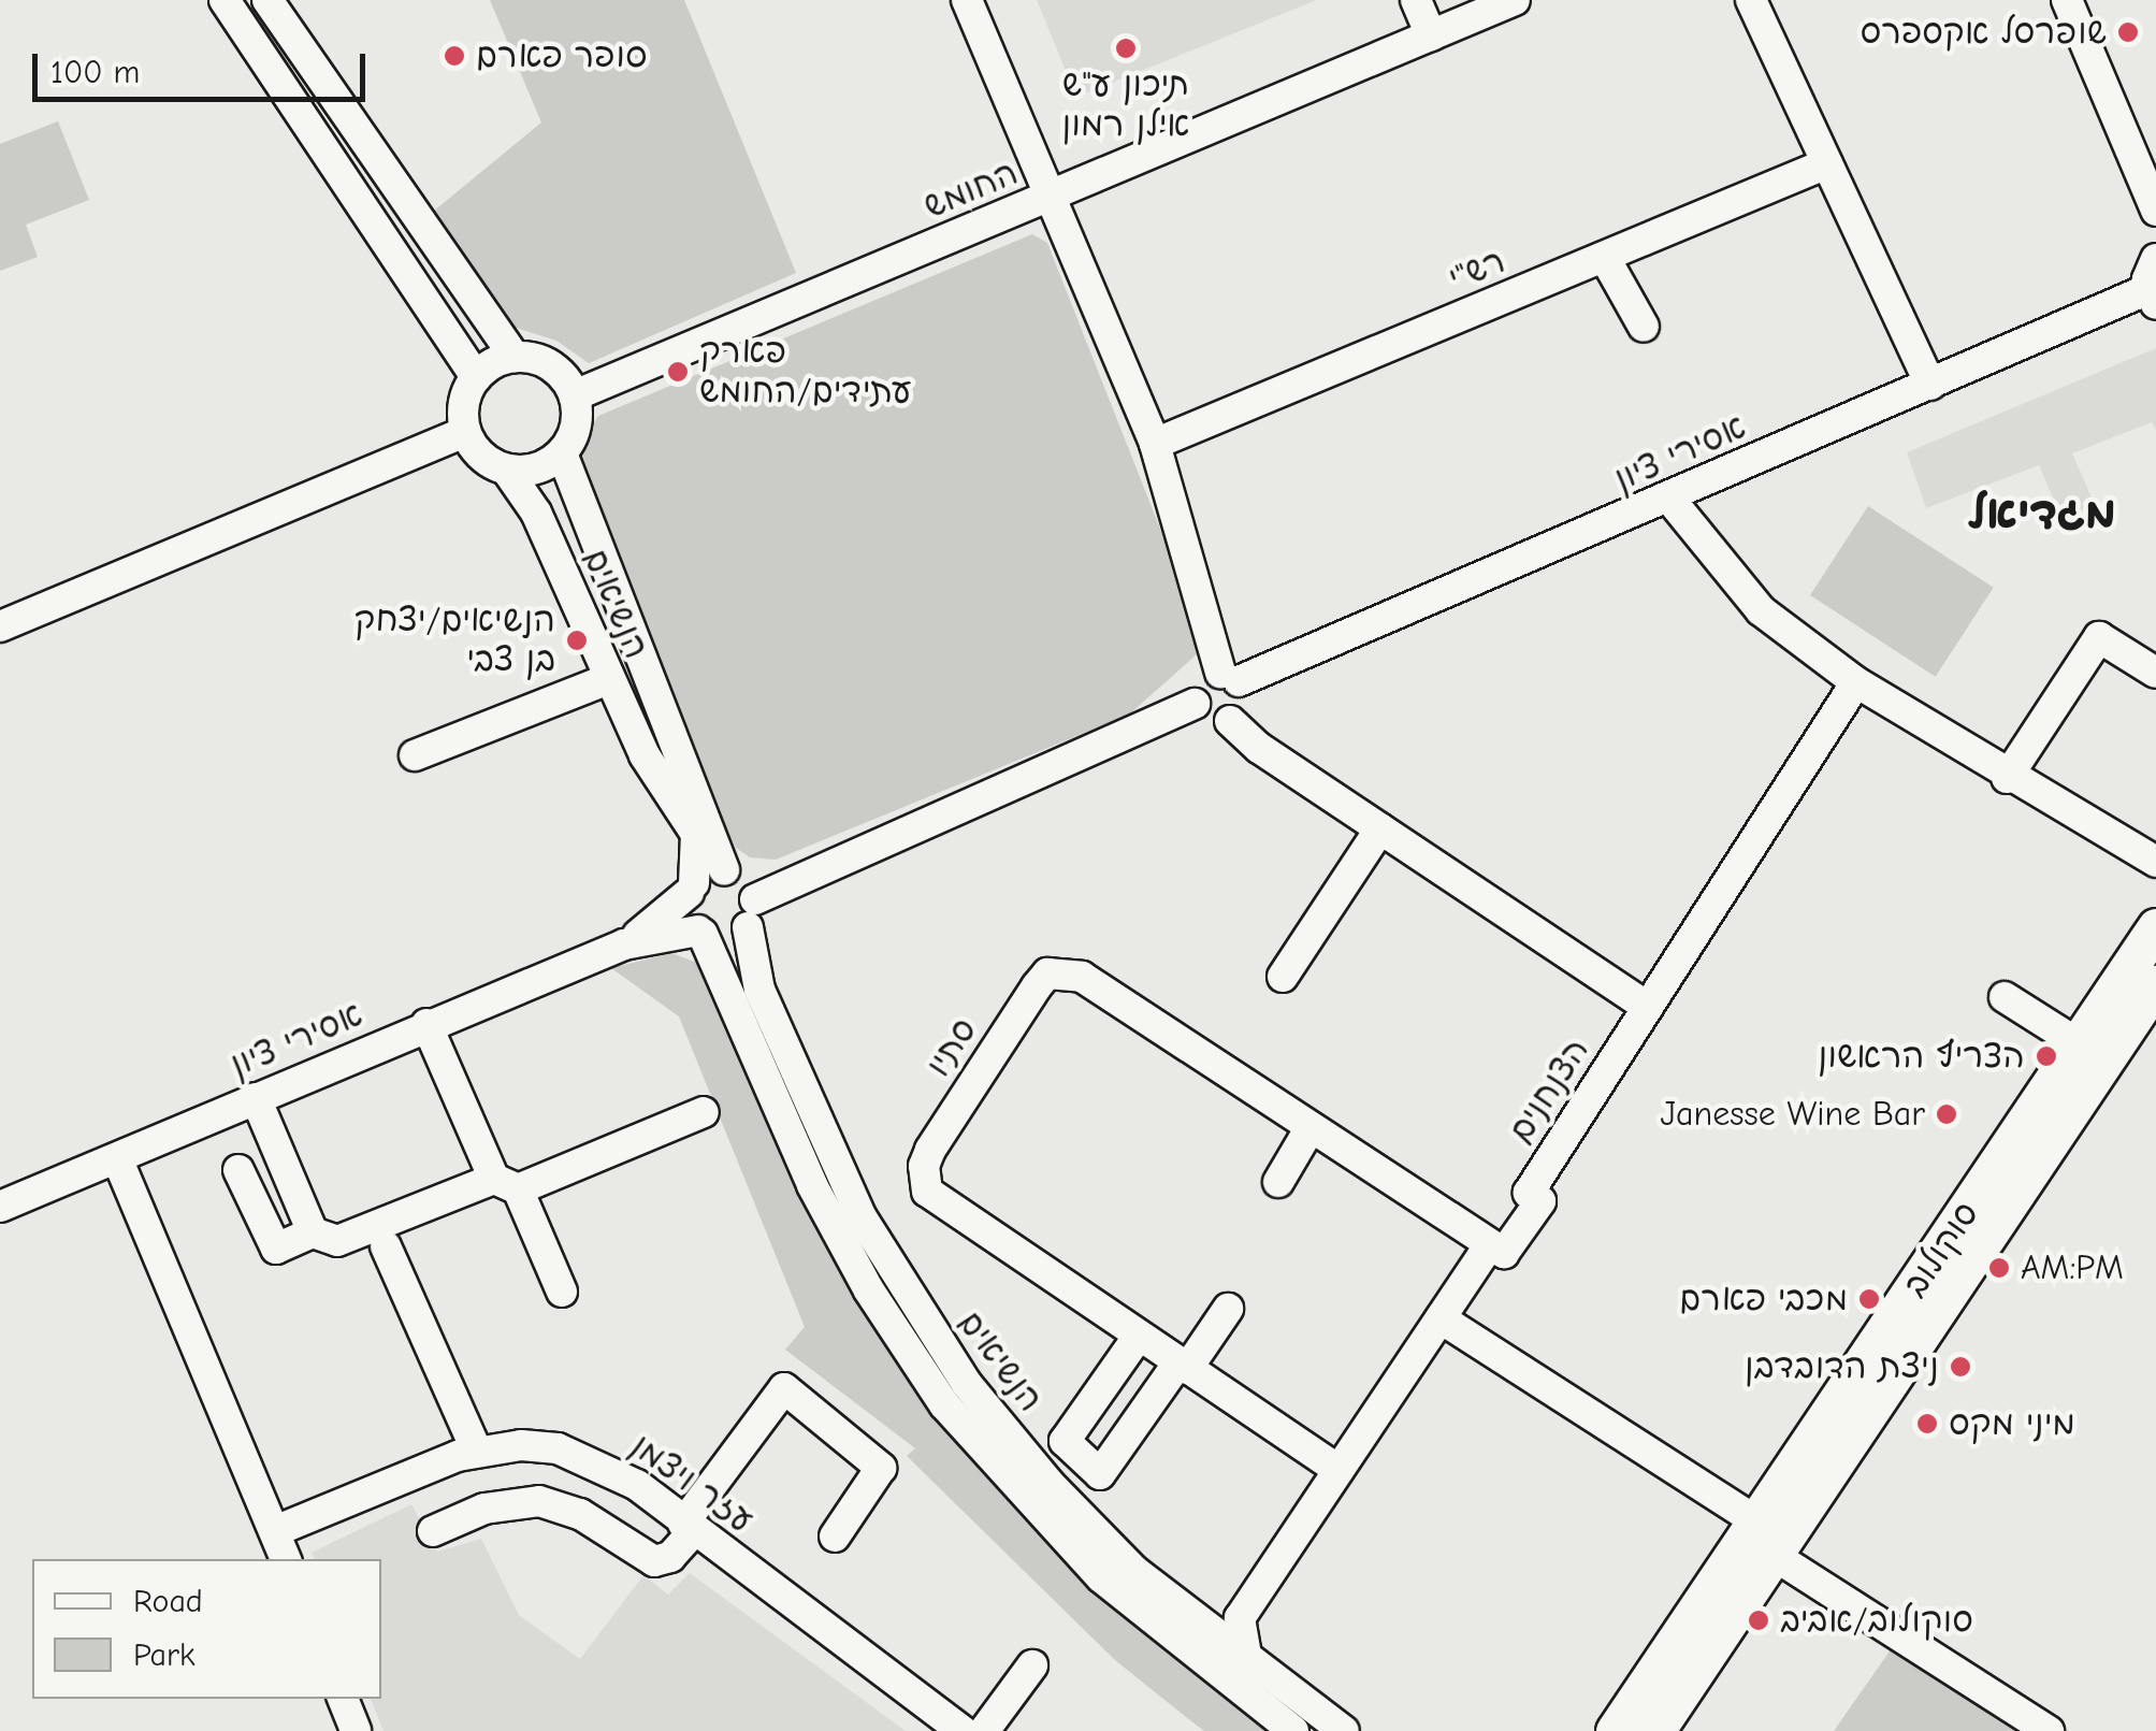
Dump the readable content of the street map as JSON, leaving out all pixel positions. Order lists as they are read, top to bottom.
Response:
{
  "streets": {
    "main road": ["סוקולוב"],
    "street": [
      "החומש",
      "רש\"י",
      "אסירי ציון",
      "הנשיאים",
      "סתיו",
      "הצנחנים",
      "עזר ויצמן"
    ]
  },
  "crossings": [
    ["החומש", "הנשיאים"],
    ["אסירי ציון", "הנשיאים"],
    ["סתיו", "הצנחנים"]
  ],
  "districts": ["מגדיאל"],
  "places": [
    "שופרסל אקספרס",
    "תיכון ע\"ש אילן רמון",
    "סופר פארם",
    "פארק עתידים/החומש",
    "הנשיאים/יצחק בן צבי",
    "הצריף הראשון",
    "Janesse Wine Bar",
    "AM:PM",
    "מכבי פארם",
    "ניצת הדובדבן",
    "מיני מקס",
    "סוקולוב/אביב"
  ],
  "legend": ["Road", "Park"],
  "scale_bar": "100 m"
}
